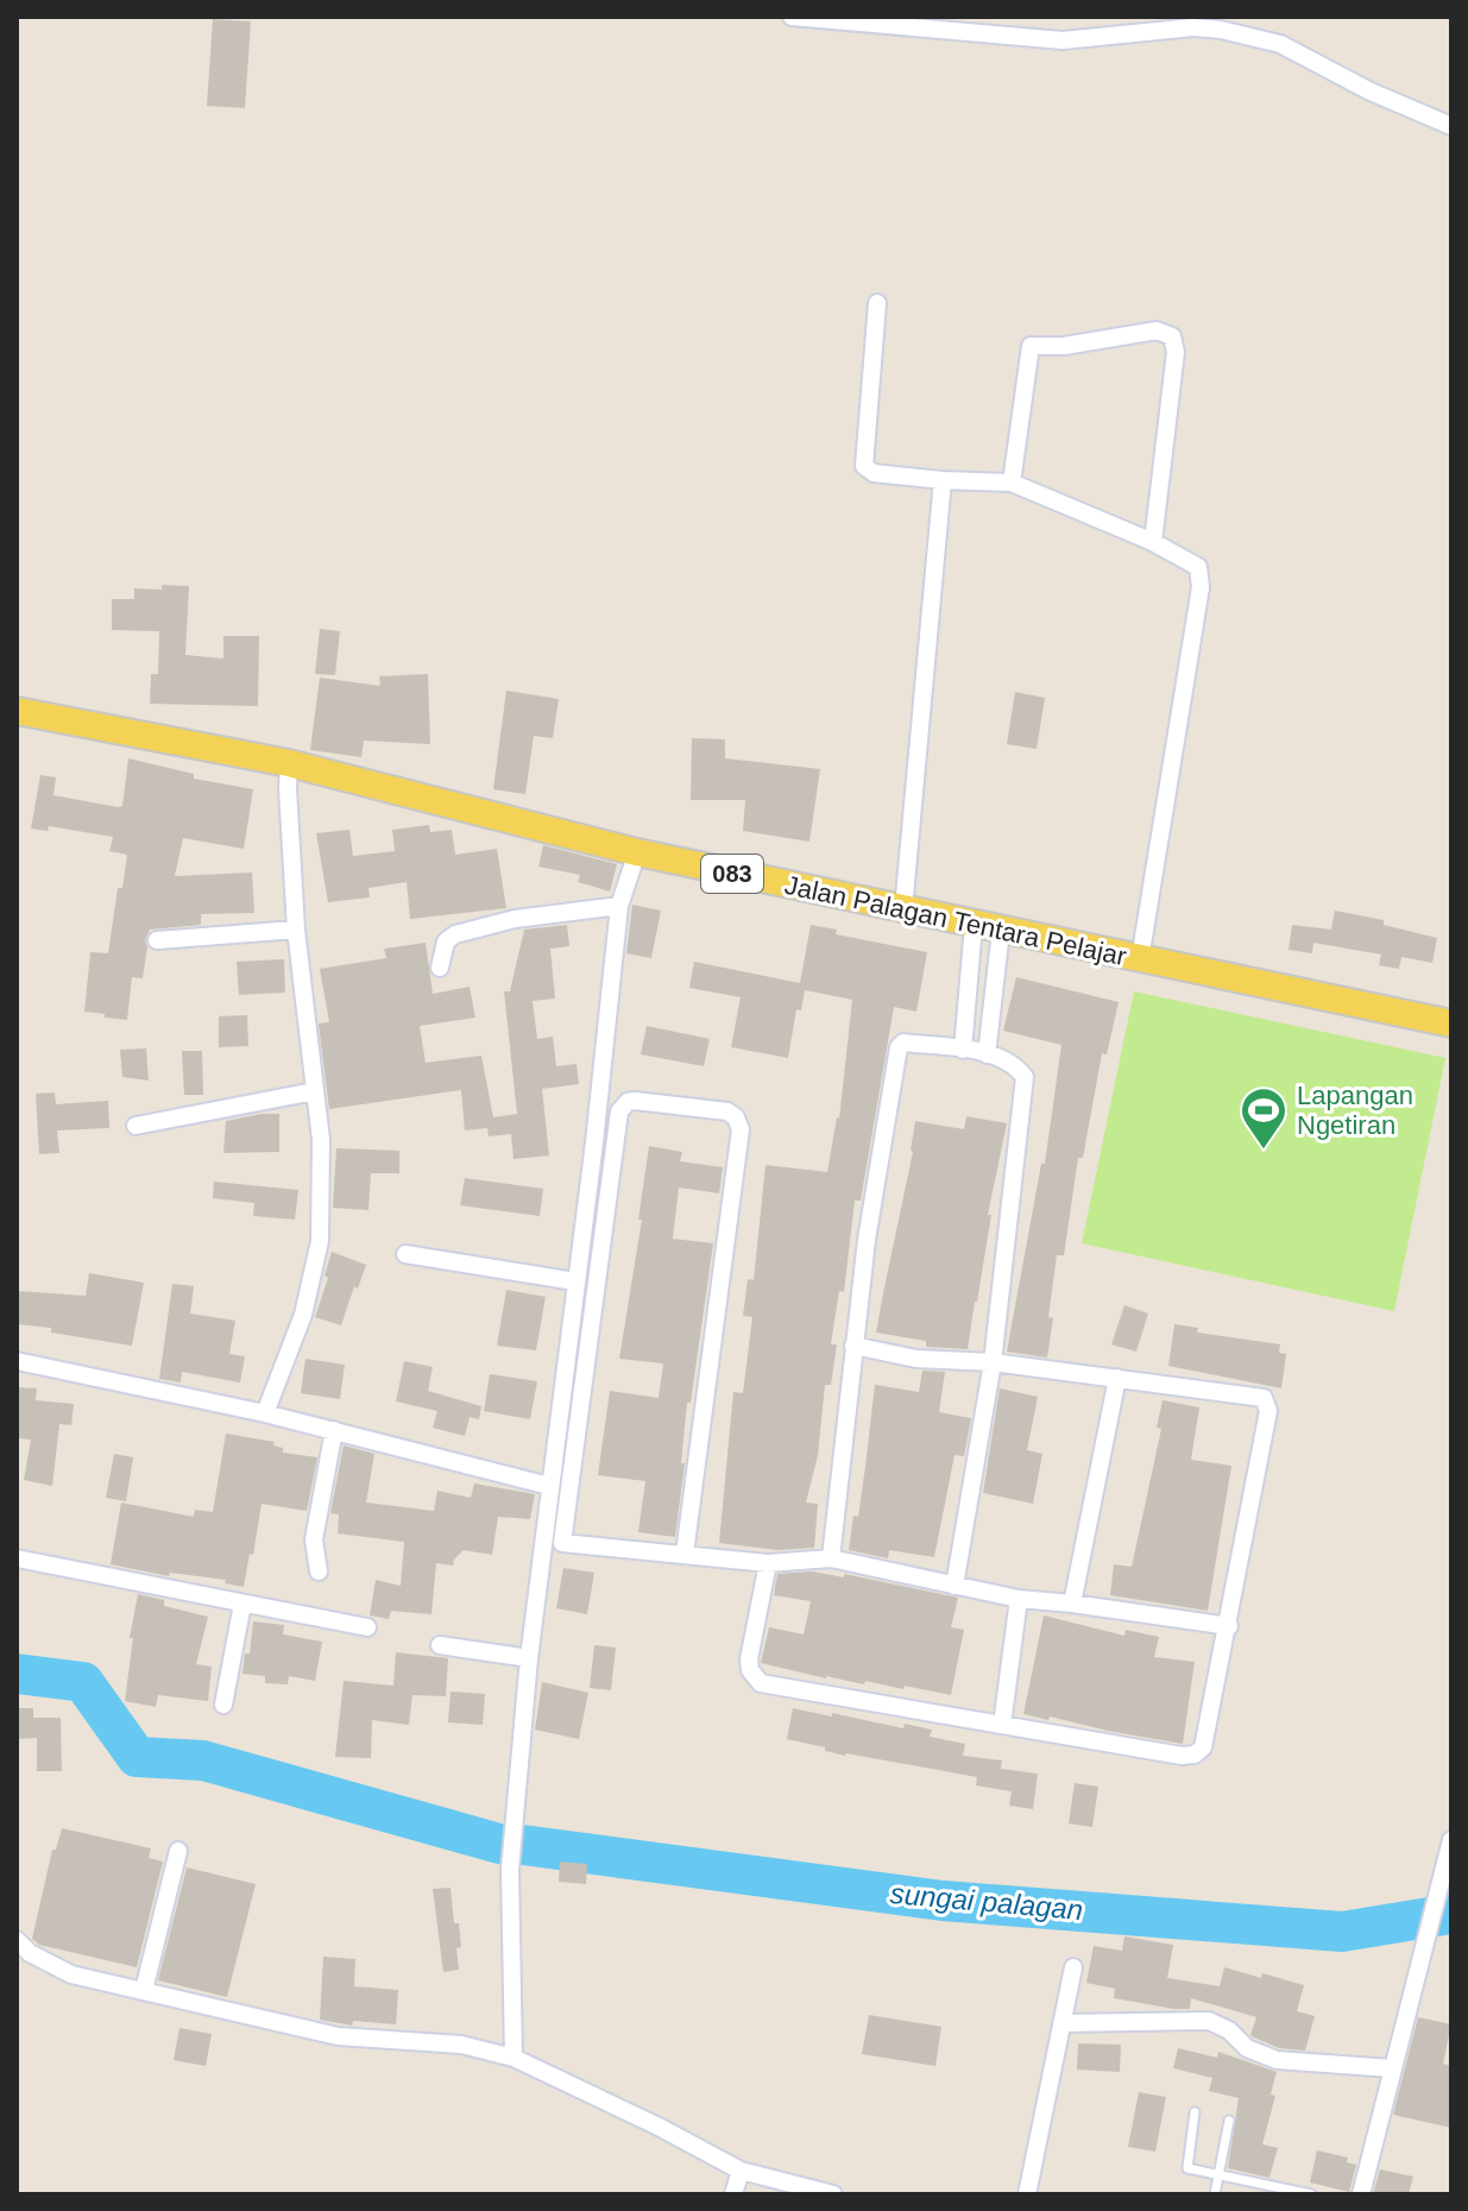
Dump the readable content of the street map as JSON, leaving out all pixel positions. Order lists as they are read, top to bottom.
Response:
{
  "streets": {
    "main road": ["083", "Jalan Palagan Tentara Pelajar"]
  },
  "water": ["sungai palagan"],
  "places": {
    "sports": ["Lapangan Ngetiran"]
  }
}
